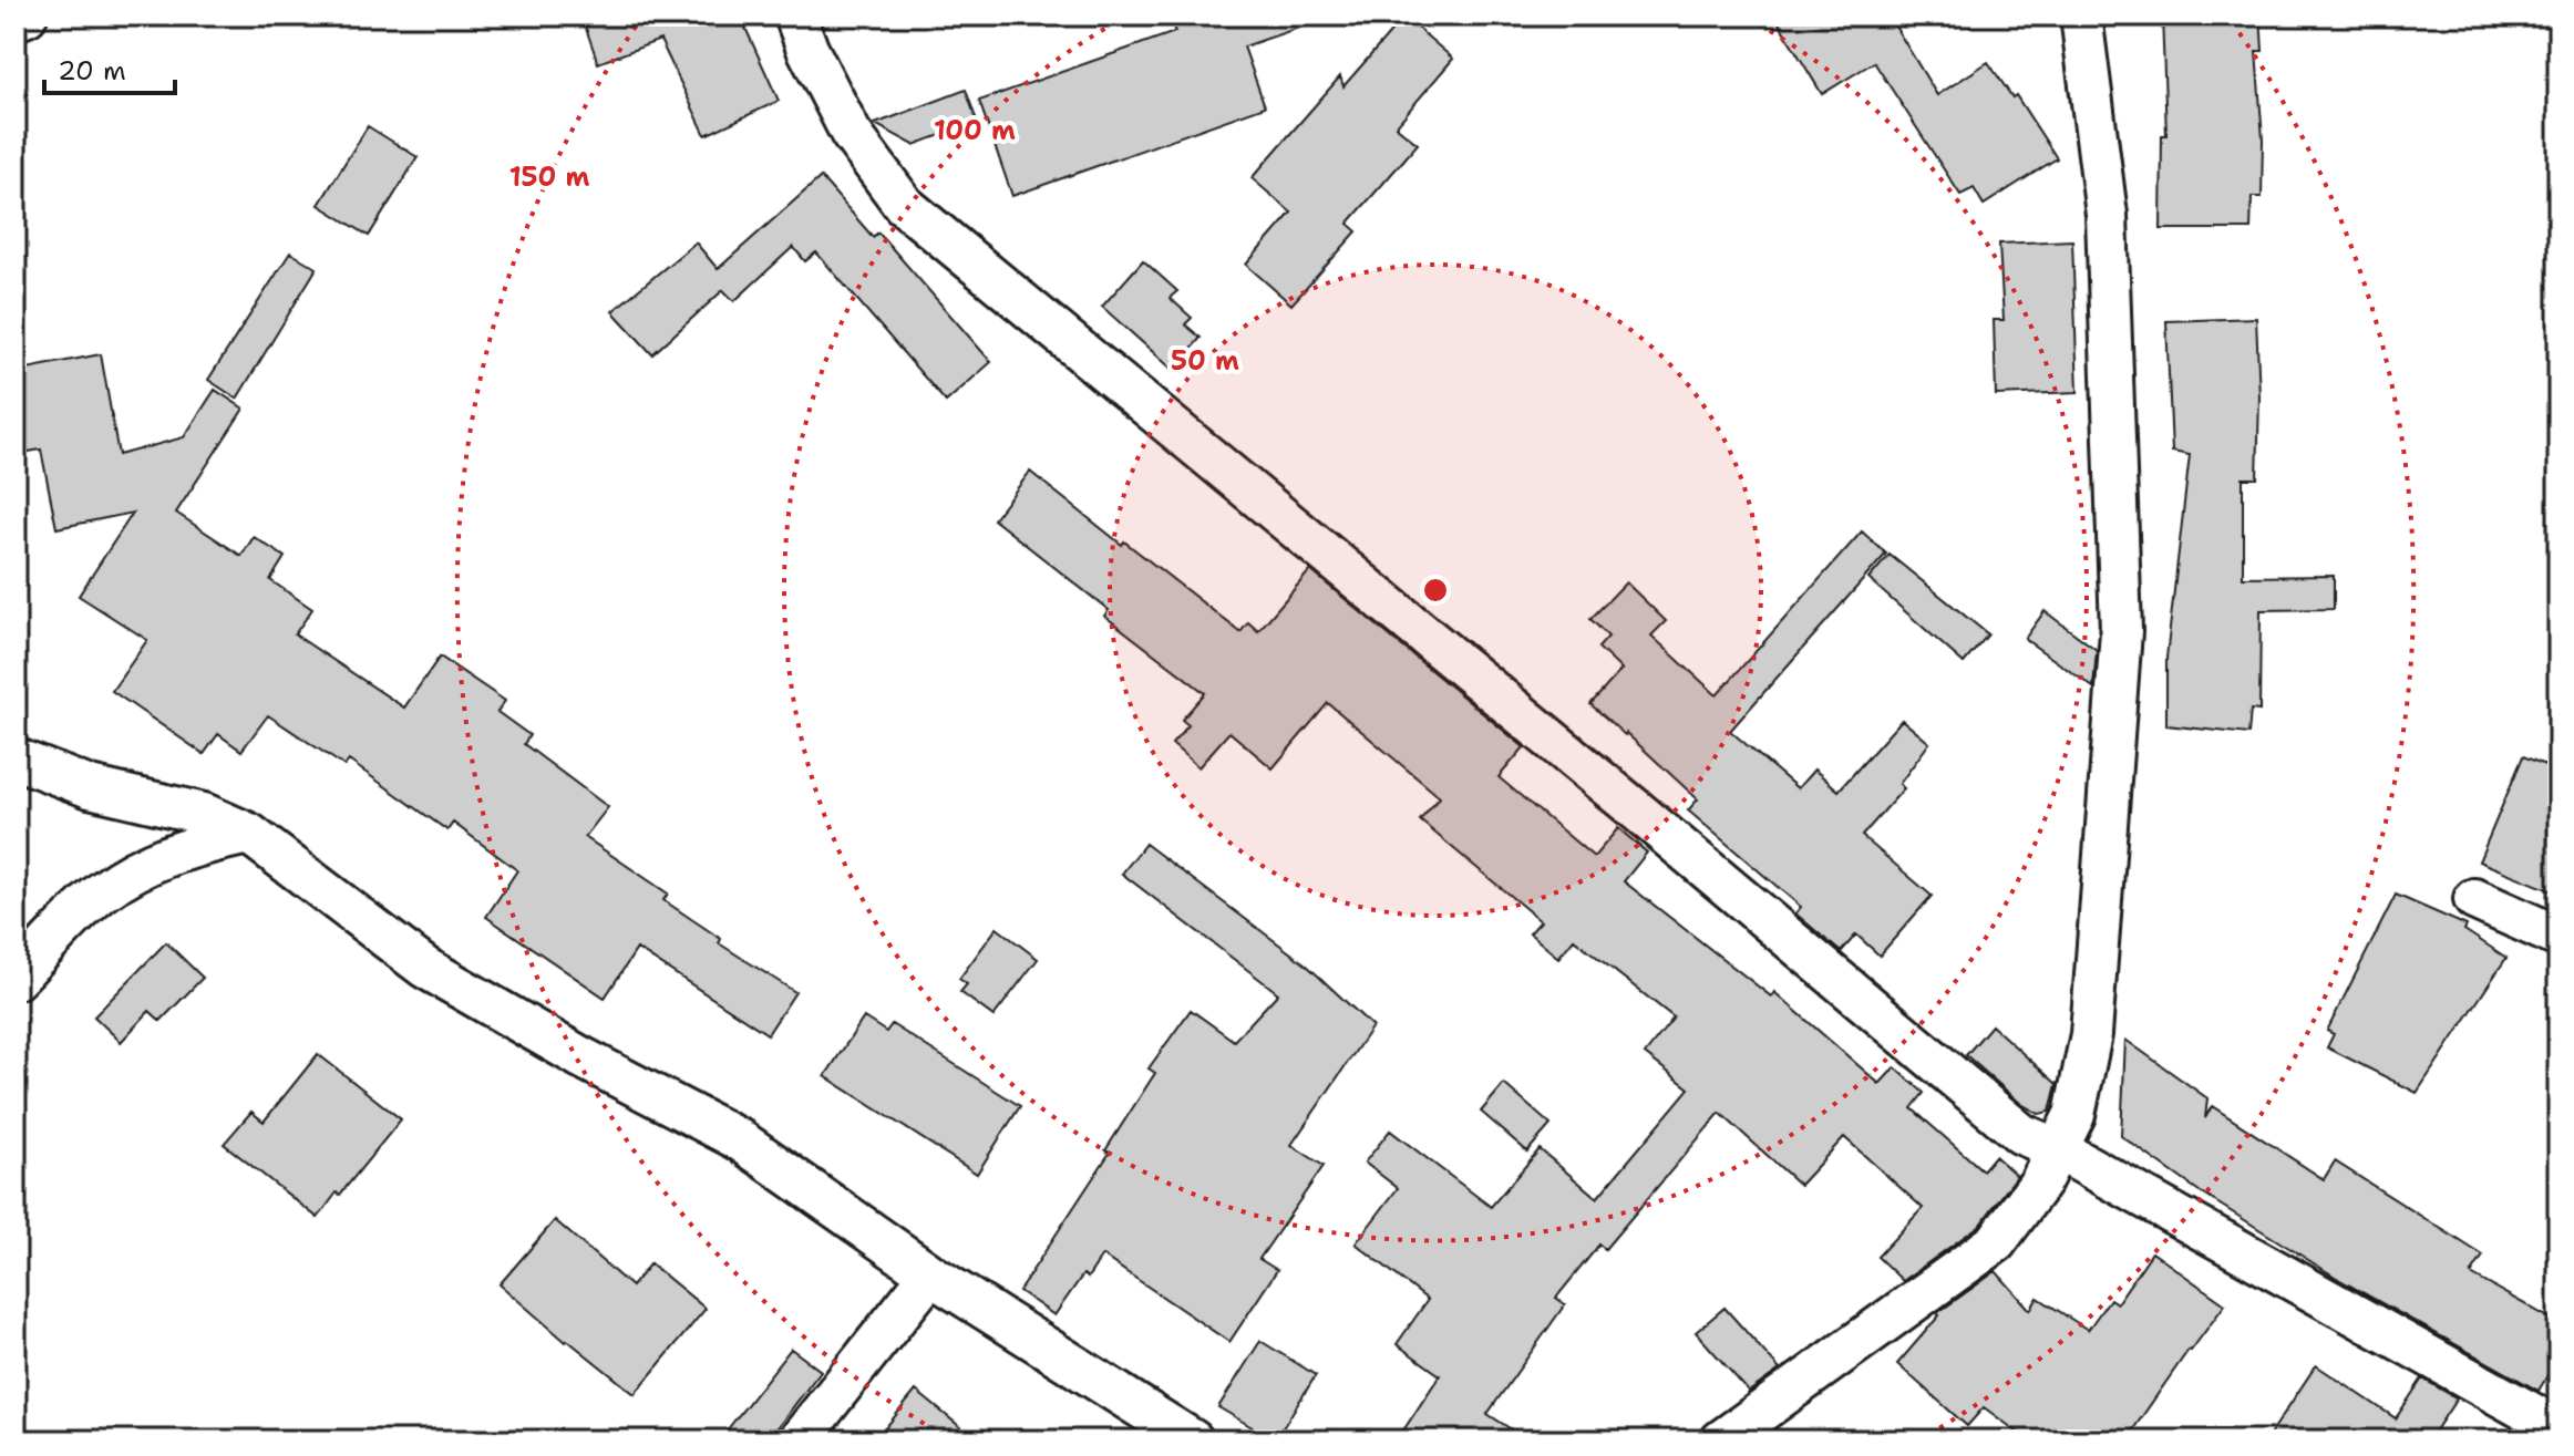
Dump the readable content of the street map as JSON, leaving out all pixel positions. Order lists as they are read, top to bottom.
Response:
{
  "scale_bar": "20 m",
  "rings": ["100 m", "150 m", "50 m"]
}
